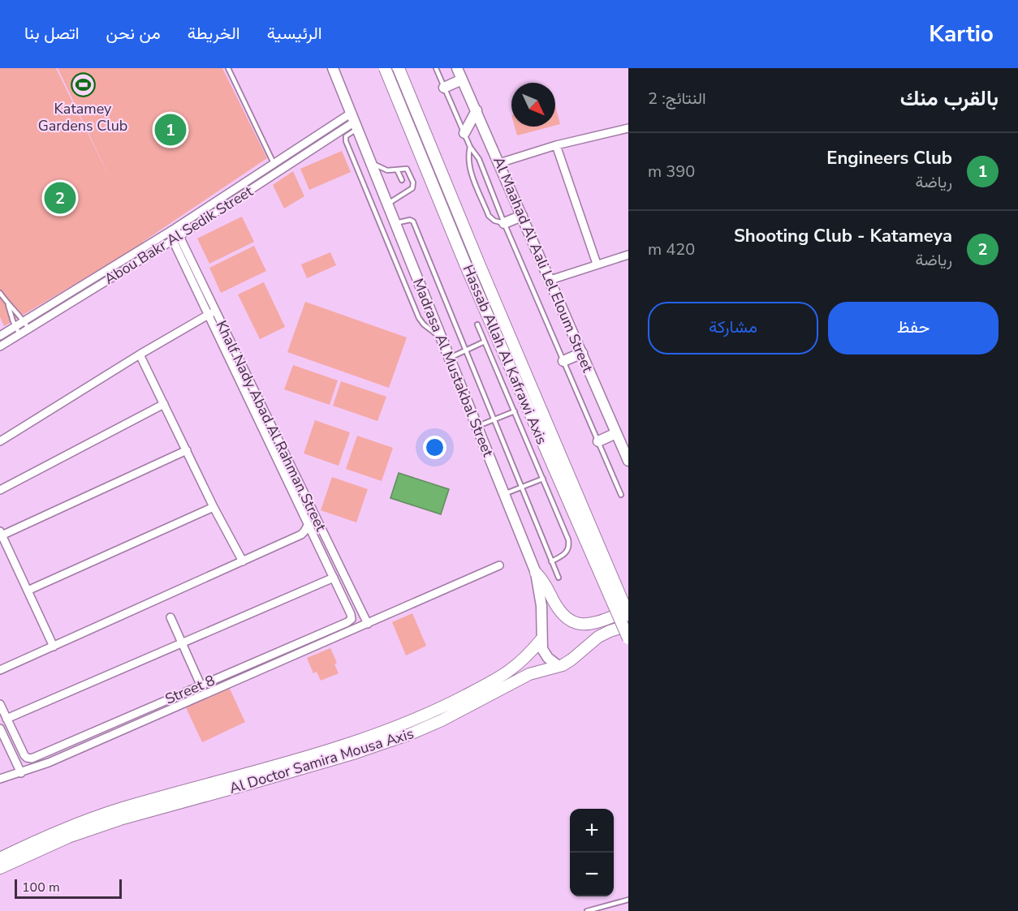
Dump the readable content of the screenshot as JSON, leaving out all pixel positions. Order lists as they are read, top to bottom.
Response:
{
  "streets": {
    "main road": ["Hassab Allah Al Kafrawi Axis", "Al Doctor Samira Mousa Axis"],
    "street": [
      "Abou Bakr Al Sedik Street",
      "Al Maahad Al Aali Lel Eloum Street",
      "Madrasa Al Mustakbal Street",
      "Khalf Nady Abad Al Rahman Street",
      "Street 8"
    ]
  },
  "crossings": [
    ["Abou Bakr Al Sedik Street", "Madrasa Al Mustakbal Street"],
    ["Abou Bakr Al Sedik Street", "Khalf Nady Abad Al Rahman Street"],
    ["Madrasa Al Mustakbal Street", "Al Doctor Samira Mousa Axis"],
    ["Khalf Nady Abad Al Rahman Street", "Street 8"]
  ],
  "places": {
    "sports": ["Katamey Gardens Club"]
  },
  "scale_bar": "100 m",
  "north": "bottom right",
  "page": {
    "header": "Kartio",
    "nav": [
      "الرئيسية",
      "الخريطة",
      "من نحن",
      "اتصل بنا"
    ],
    "heading": ["بالقرب منك", "النتائج: 2"],
    "pins": ["1", "2"],
    "list": [
      {
        "mark": "1",
        "name": "Engineers Club",
        "note": "رياضة",
        "value": "390 m"
      },
      {
        "mark": "2",
        "name": "Shooting Club - Katameya",
        "note": "رياضة",
        "value": "420 m"
      }
    ],
    "buttons": ["حفظ", "مشاركة"],
    "map_buttons": ["+", "−"],
    "scale": "100 m"
  }
}
